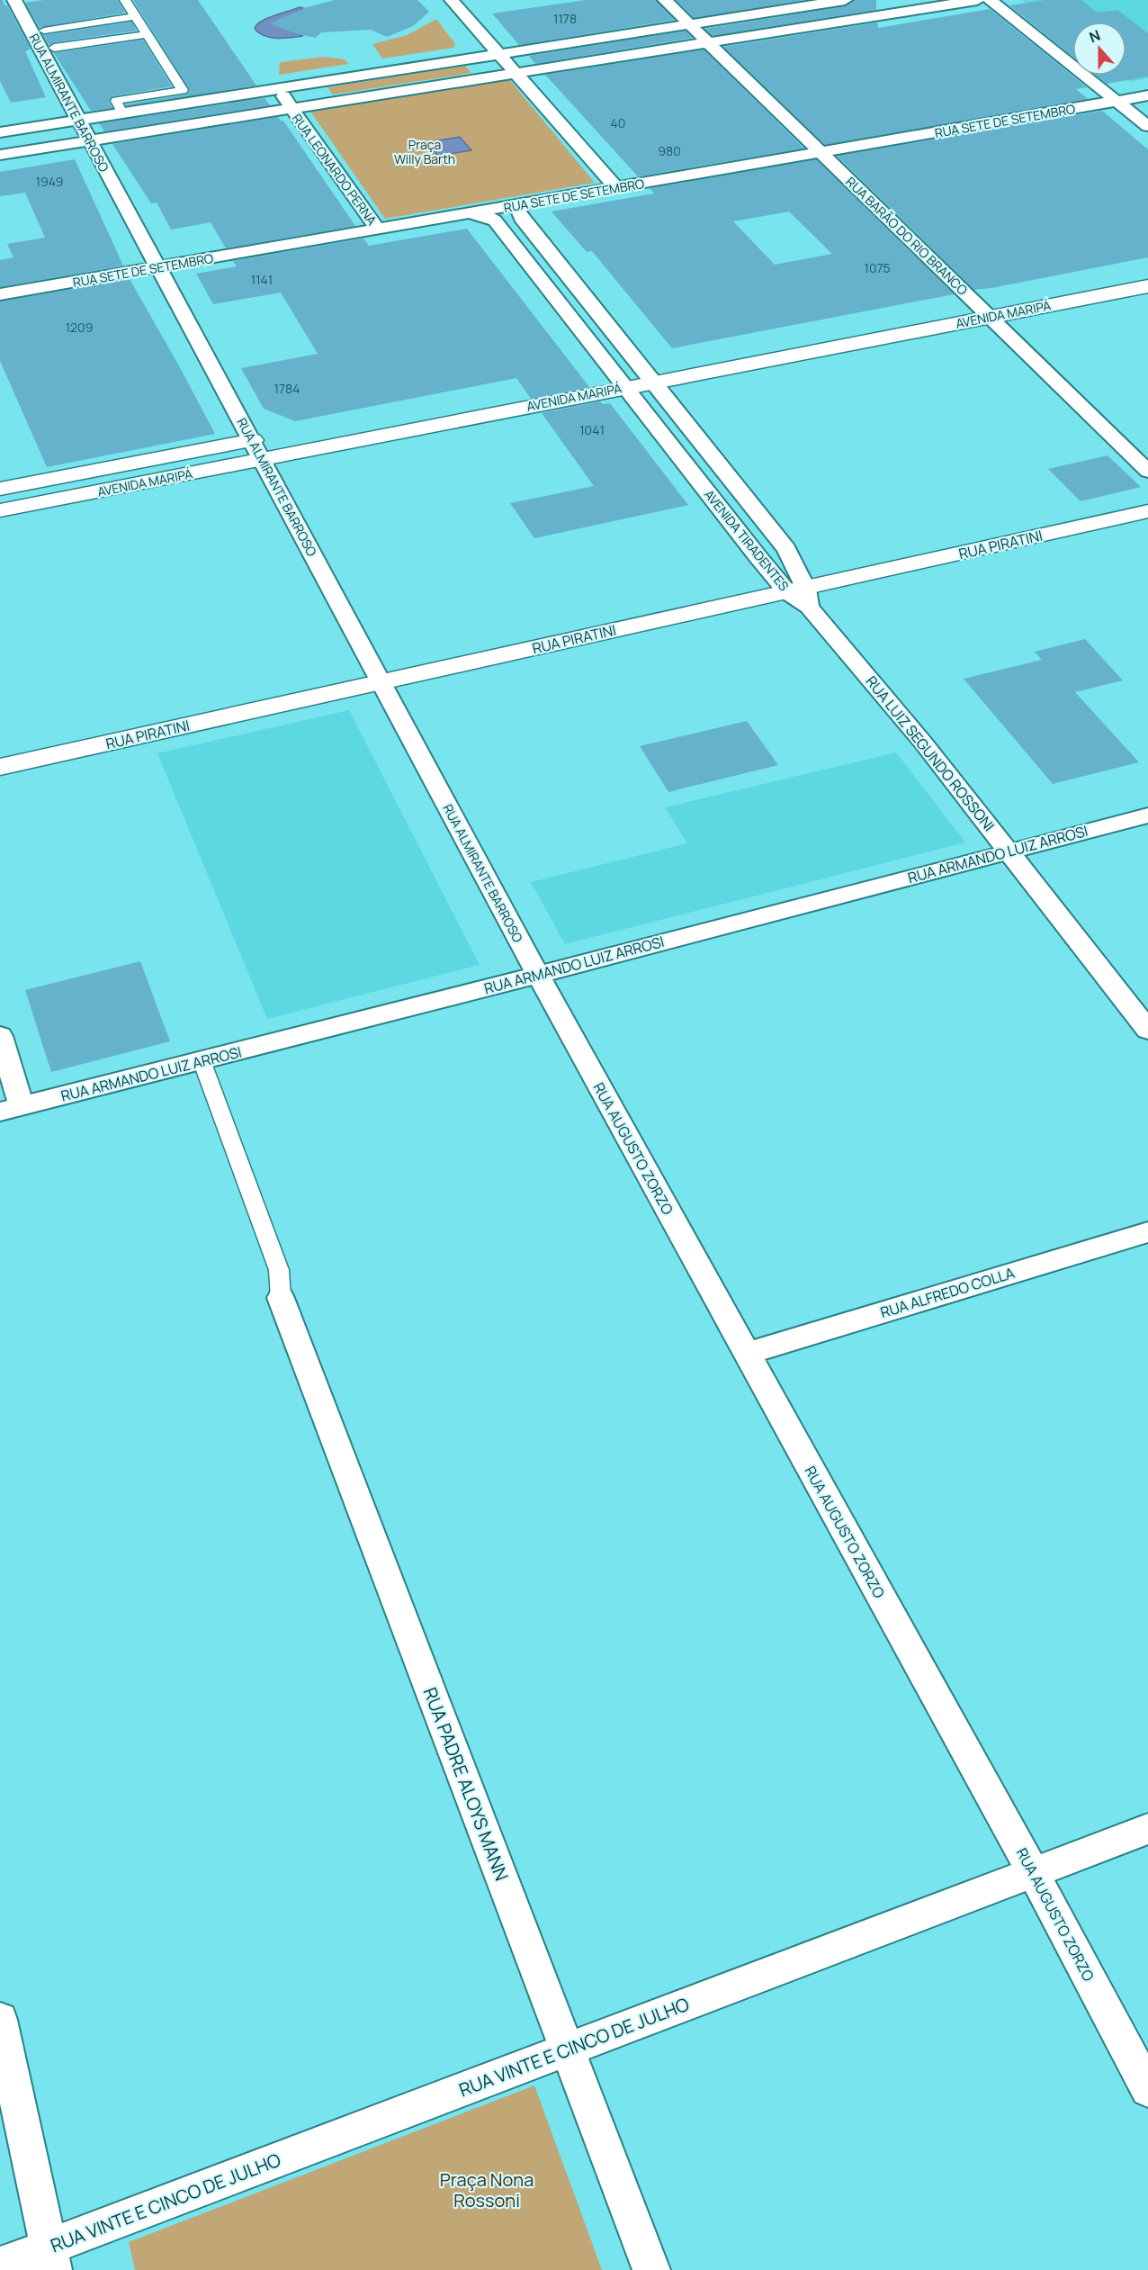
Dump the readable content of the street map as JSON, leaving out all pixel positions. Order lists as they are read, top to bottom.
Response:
{
  "streets": {
    "main road": ["AVENIDA MARIPÁ", "RUA PIRATINI"],
    "street": [
      "RUA ALMIRANTE BARROSO",
      "RUA SETE DE SETEMBRO",
      "RUA LEONARDO PERNA",
      "RUA BARÃO DO RIO BRANCO",
      "AVENIDA TIRADENTES",
      "RUA LUIZ SEGUNDO ROSSONI",
      "RUA ARMANDO LUIZ ARROSI",
      "RUA AUGUSTO ZORZO",
      "RUA ALFREDO COLLA",
      "RUA PADRE ALOYS MANN",
      "RUA VINTE E CINCO DE JULHO"
    ]
  },
  "crossings": [
    ["RUA ALMIRANTE BARROSO", "RUA SETE DE SETEMBRO"],
    ["RUA ALMIRANTE BARROSO", "AVENIDA MARIPÁ"],
    ["RUA ALMIRANTE BARROSO", "RUA PIRATINI"],
    ["RUA ALMIRANTE BARROSO", "RUA ARMANDO LUIZ ARROSI"],
    ["RUA ALMIRANTE BARROSO", "RUA AUGUSTO ZORZO"],
    ["RUA SETE DE SETEMBRO", "RUA LEONARDO PERNA"],
    ["RUA SETE DE SETEMBRO", "RUA BARÃO DO RIO BRANCO"],
    ["RUA SETE DE SETEMBRO", "AVENIDA TIRADENTES"],
    ["RUA BARÃO DO RIO BRANCO", "AVENIDA MARIPÁ"],
    ["AVENIDA MARIPÁ", "AVENIDA TIRADENTES"],
    ["AVENIDA TIRADENTES", "RUA PIRATINI"],
    ["AVENIDA TIRADENTES", "RUA LUIZ SEGUNDO ROSSONI"],
    ["RUA PIRATINI", "RUA LUIZ SEGUNDO ROSSONI"],
    ["RUA LUIZ SEGUNDO ROSSONI", "RUA ARMANDO LUIZ ARROSI"],
    ["RUA ARMANDO LUIZ ARROSI", "RUA AUGUSTO ZORZO"],
    ["RUA AUGUSTO ZORZO", "RUA ALFREDO COLLA"],
    ["RUA AUGUSTO ZORZO", "RUA VINTE E CINCO DE JULHO"],
    ["RUA PADRE ALOYS MANN", "RUA VINTE E CINCO DE JULHO"]
  ],
  "parks": ["Praça Willy Barth", "Praça Nona Rossoni"],
  "house_numbers": [
    "1178",
    "40",
    "980",
    "1949",
    "1075",
    "1141",
    "1209",
    "1784",
    "1041"
  ],
  "north": "top"
}
